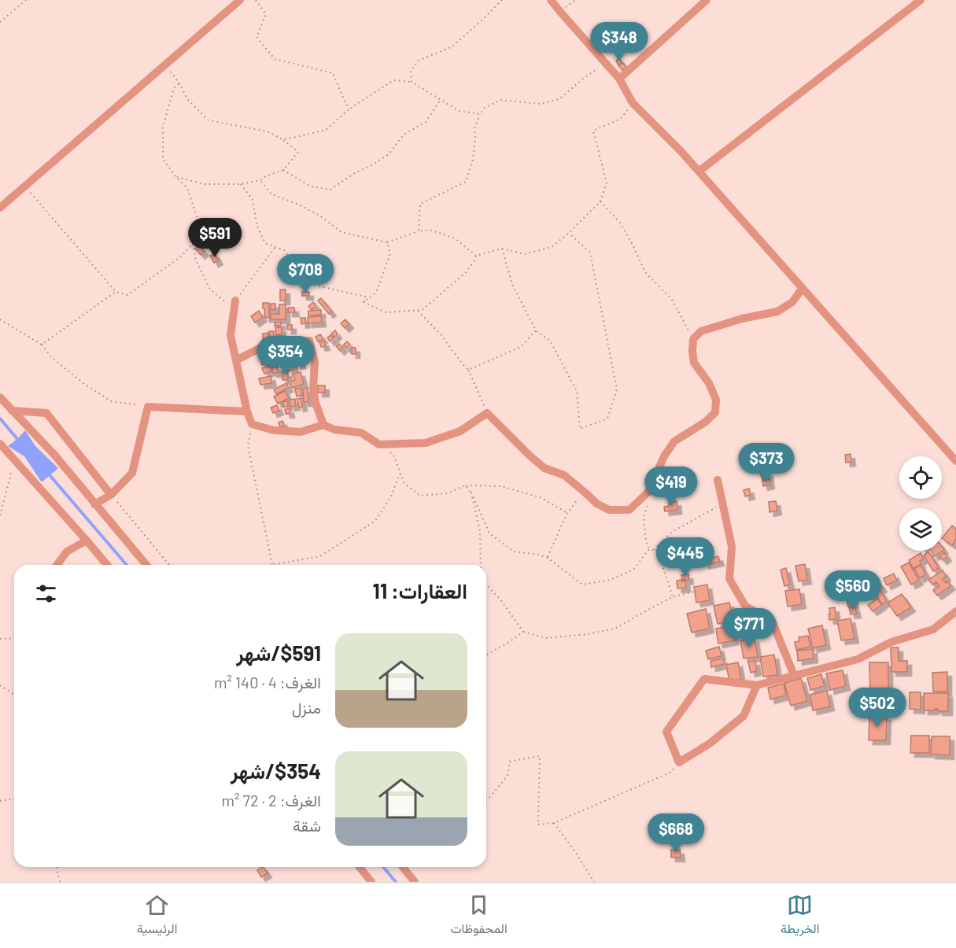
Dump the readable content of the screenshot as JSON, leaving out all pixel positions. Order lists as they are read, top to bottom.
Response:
{
  "page": {
    "price": [
      "$348",
      "$591",
      "$708",
      "$354",
      "$373",
      "$419",
      "$445",
      "$560",
      "$771",
      "$502",
      "$668"
    ],
    "heading": "العقارات: 11",
    "list": [
      {
        "name": "$591/شهر",
        "note": "الغرف: 4 · 140 m² · منزل"
      },
      {
        "name": "$354/شهر",
        "note": "الغرف: 2 · 72 m² · شقة"
      }
    ],
    "tabs": ["الخريطة", "المحفوظات", "الرئيسية"]
  }
}
